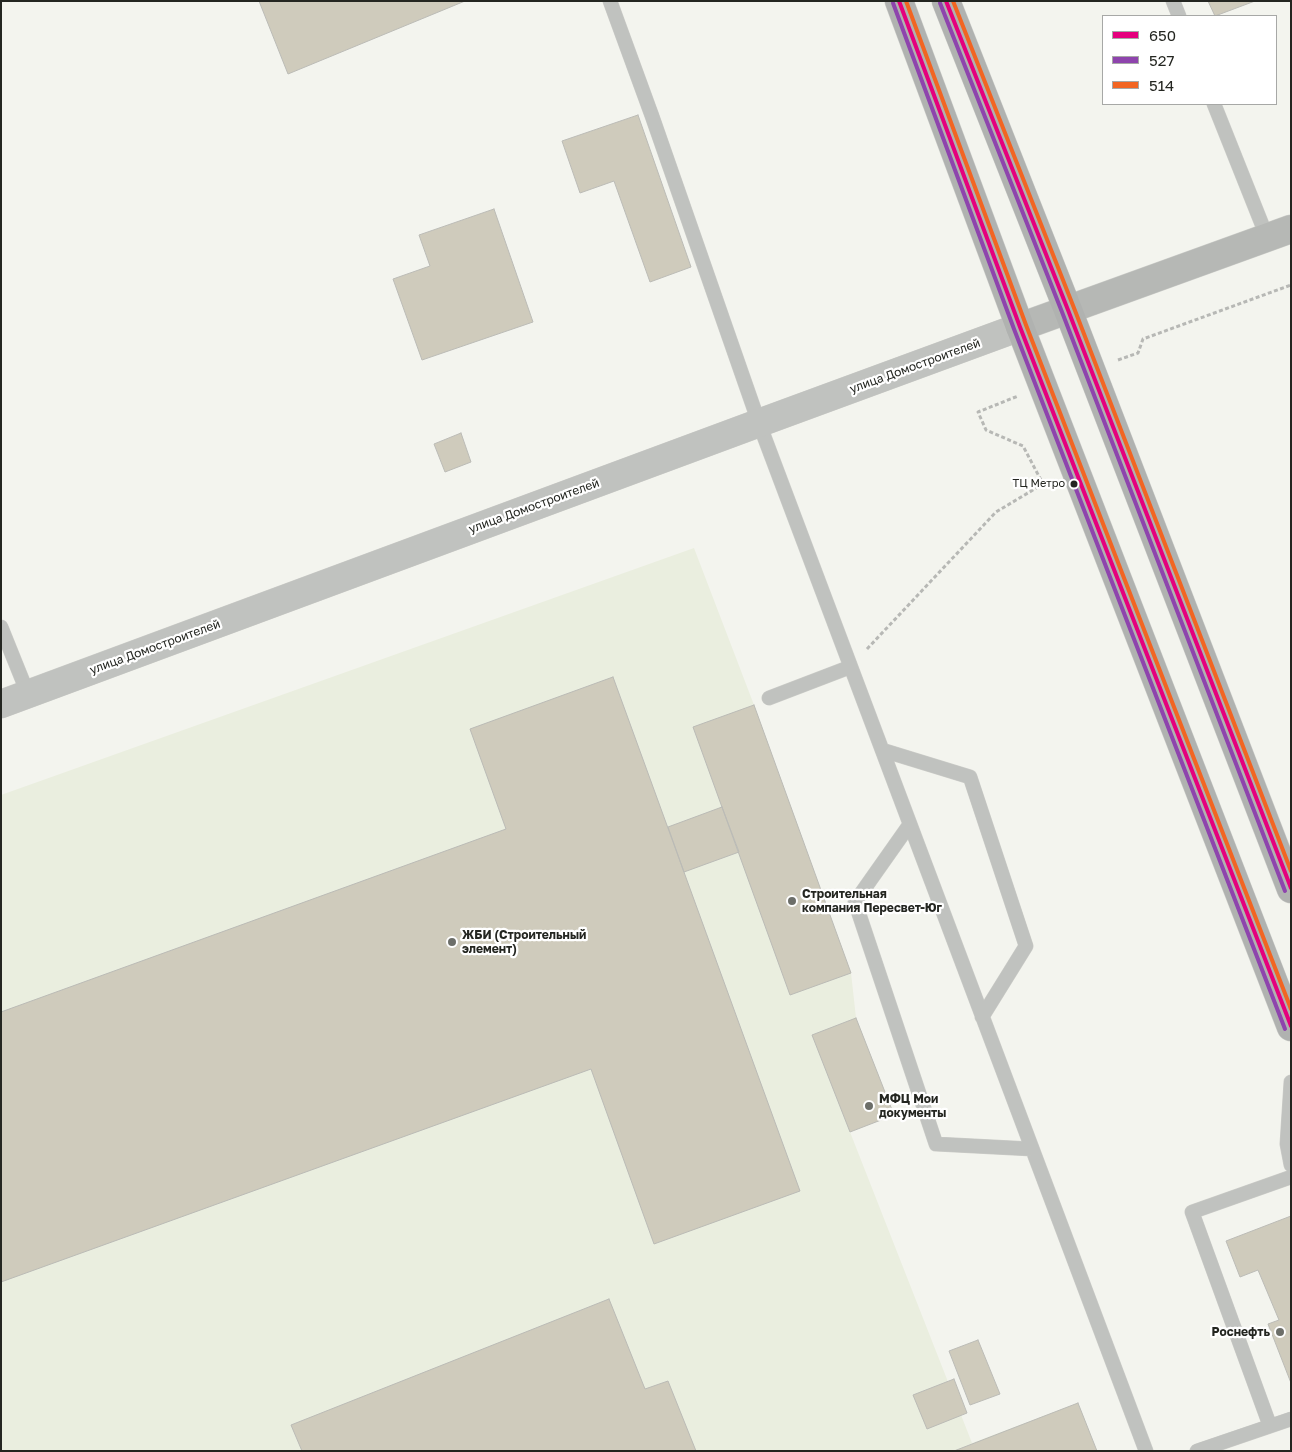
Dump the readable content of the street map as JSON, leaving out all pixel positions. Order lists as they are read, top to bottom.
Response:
{
  "streets": {
    "main road": ["улица Домостроителей"]
  },
  "places": [
    "ТЦ Метро",
    "Строительная компания Пересвет-Юг",
    "ЖБИ (Строительный элемент)",
    "МФЦ Мои документы",
    "Роснефть"
  ],
  "lines": ["transit line 650", "transit line 514", "transit line 527"],
  "legend": ["650", "527", "514"]
}
